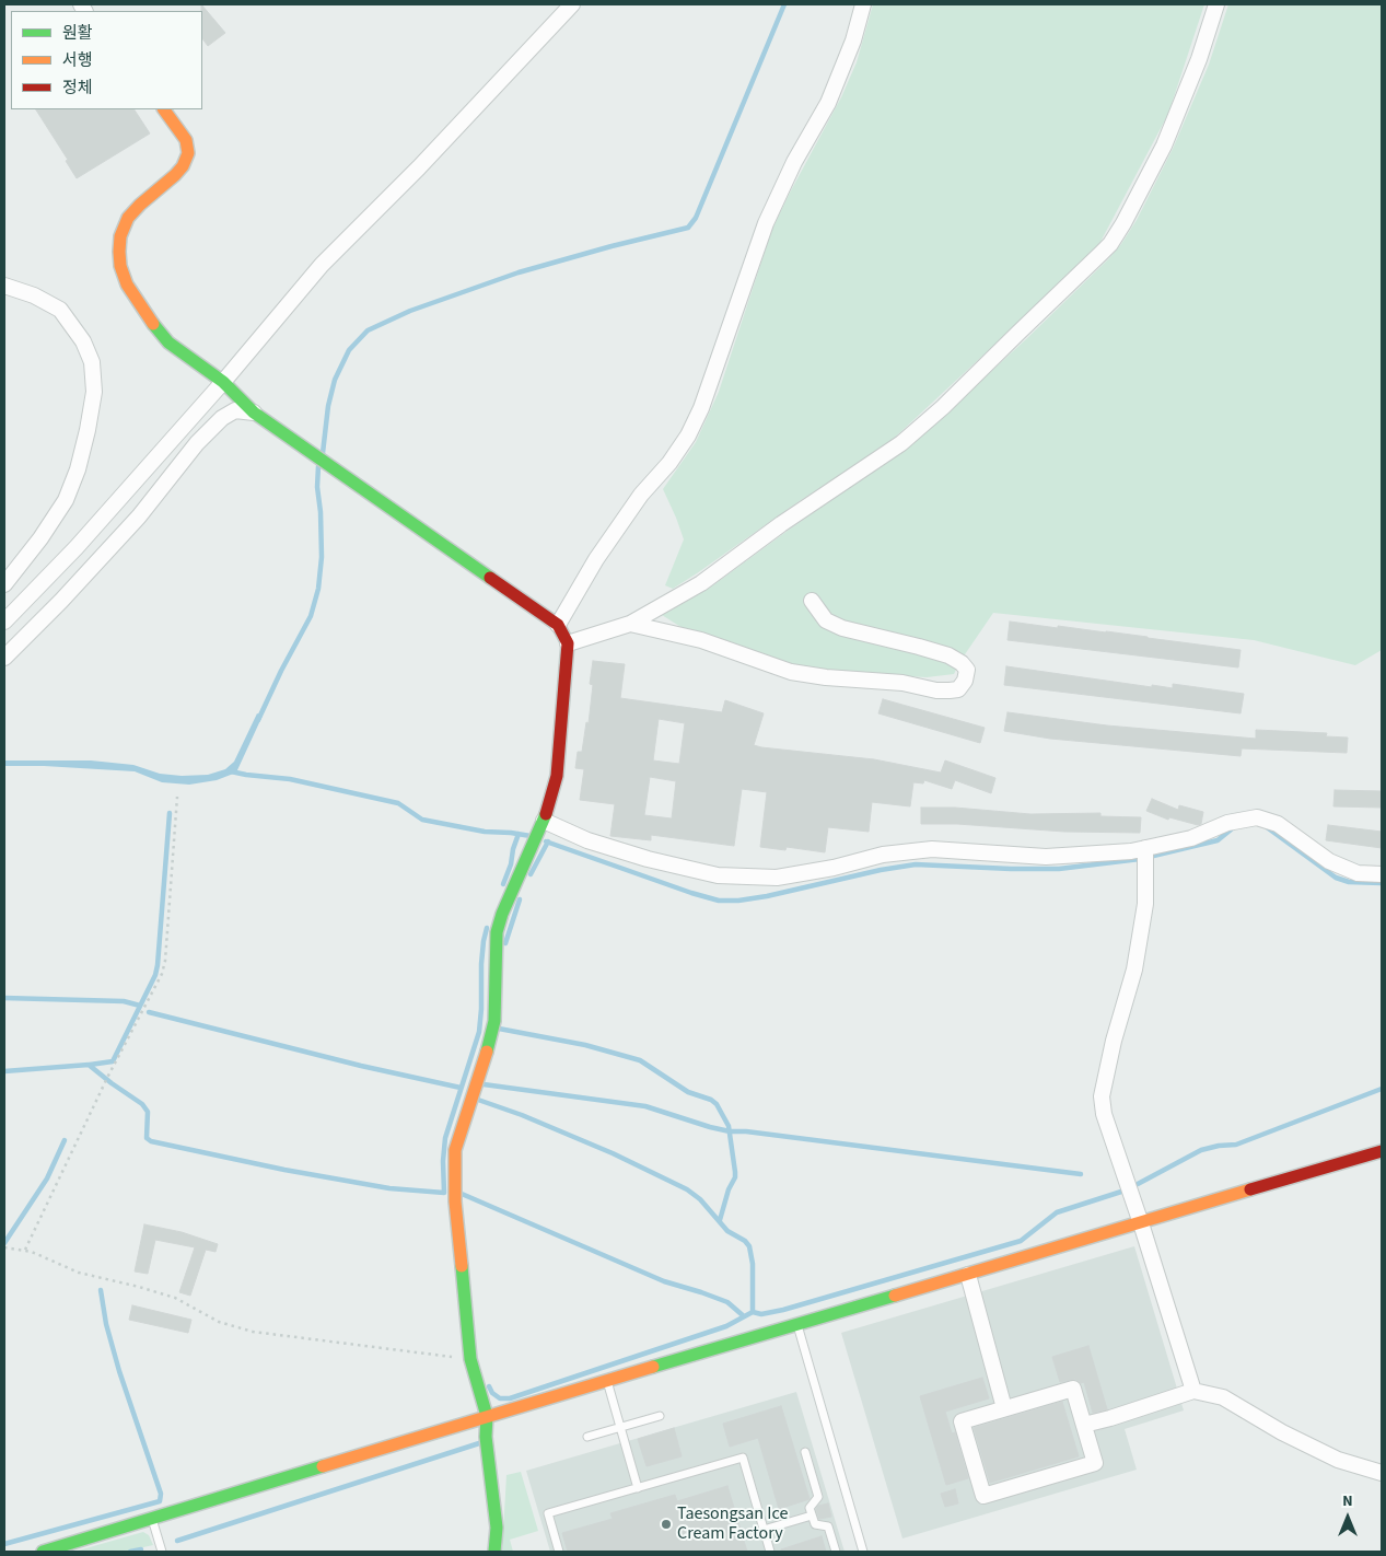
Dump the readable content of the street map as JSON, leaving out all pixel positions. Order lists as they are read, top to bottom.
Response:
{
  "places": ["Taesongsan Ice Cream Factory"],
  "legend": ["원활", "서행", "정체"],
  "north": "top"
}
